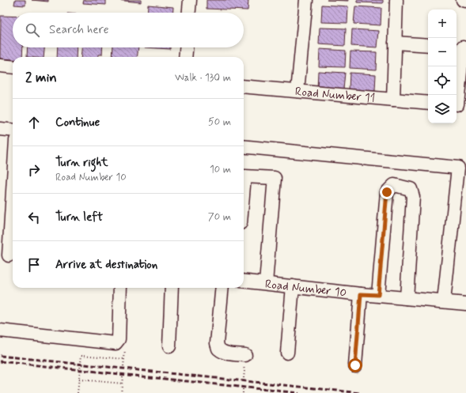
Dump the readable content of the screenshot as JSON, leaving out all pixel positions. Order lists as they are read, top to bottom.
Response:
{
  "streets": {
    "street": ["Road Number 11", "Road Number 10"]
  },
  "page": {
    "map_buttons": ["+", "−"],
    "search": "Search here",
    "heading": ["2 min", "Walk · 130 m"],
    "list": [
      ["Continue", "50 m"],
      ["Turn right", "Road Number 10", "10 m"],
      ["Turn left", "70 m"],
      "Arrive at destination"
    ]
  }
}
